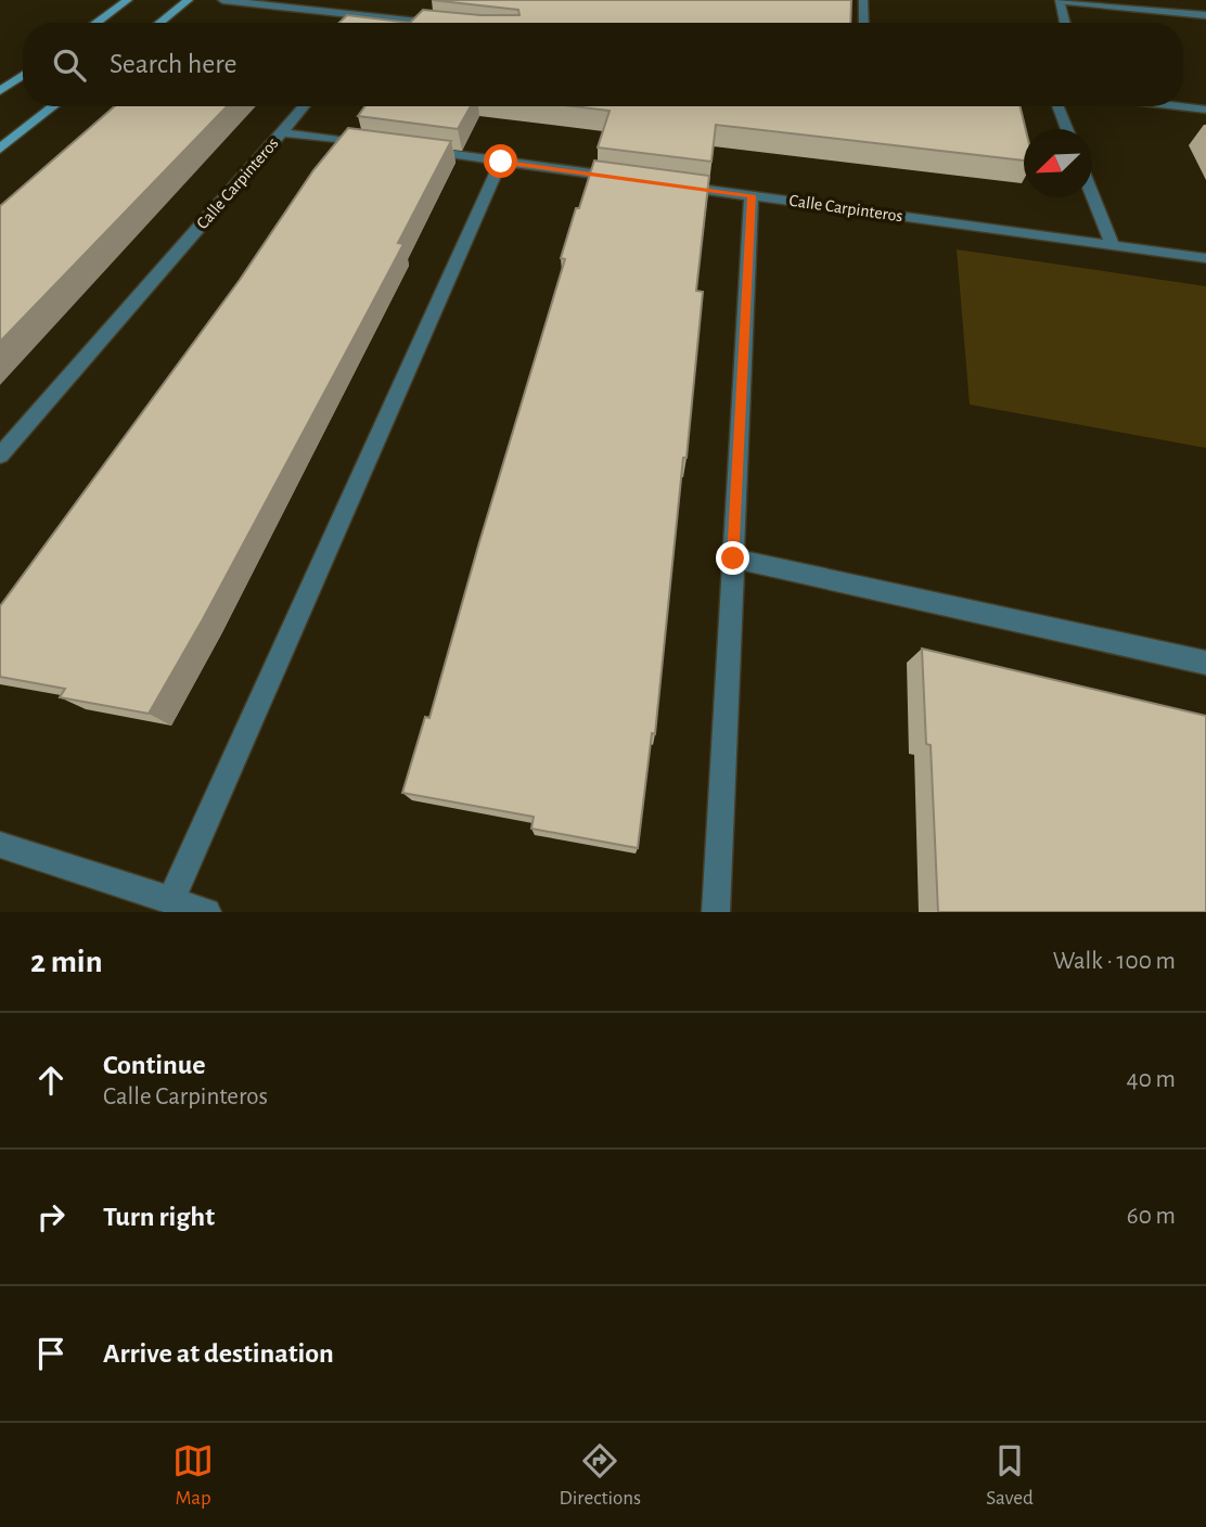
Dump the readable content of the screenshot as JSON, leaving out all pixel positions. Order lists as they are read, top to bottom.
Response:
{
  "streets": {
    "street": ["Calle Carpinteros"]
  },
  "north": "bottom left",
  "page": {
    "search": "Search here",
    "heading": ["2 min", "Walk · 100 m"],
    "list": [
      ["Continue", "Calle Carpinteros", "40 m"],
      ["Turn right", "60 m"],
      "Arrive at destination"
    ],
    "nav": ["Map", "Directions", "Saved"]
  }
}
